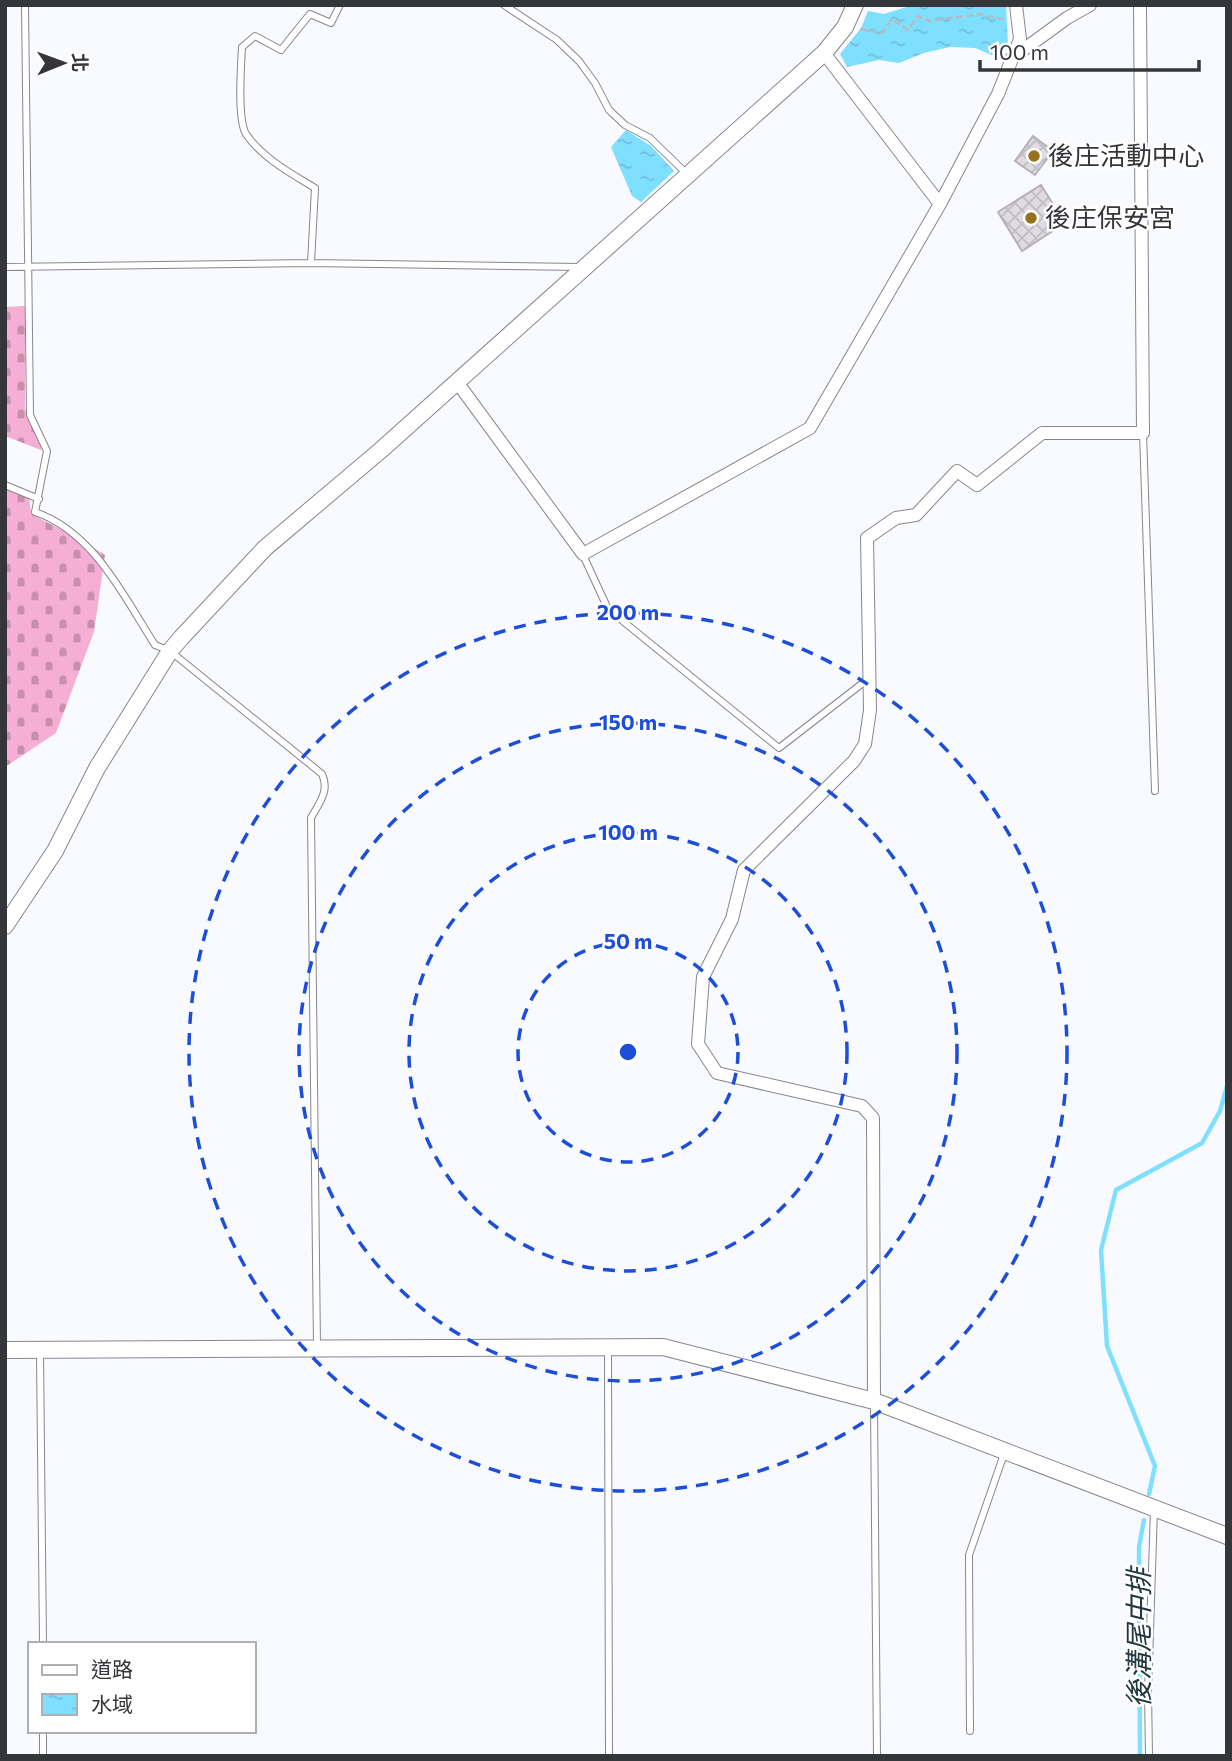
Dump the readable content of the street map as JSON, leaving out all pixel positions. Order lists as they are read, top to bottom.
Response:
{
  "water": ["後溝尾中排"],
  "places": ["後庄活動中心", "後庄保安宮"],
  "legend": ["道路", "水域"],
  "scale_bar": "100 m",
  "north": "right",
  "rings": [
    "200 m",
    "150 m",
    "100 m",
    "50 m"
  ]
}
